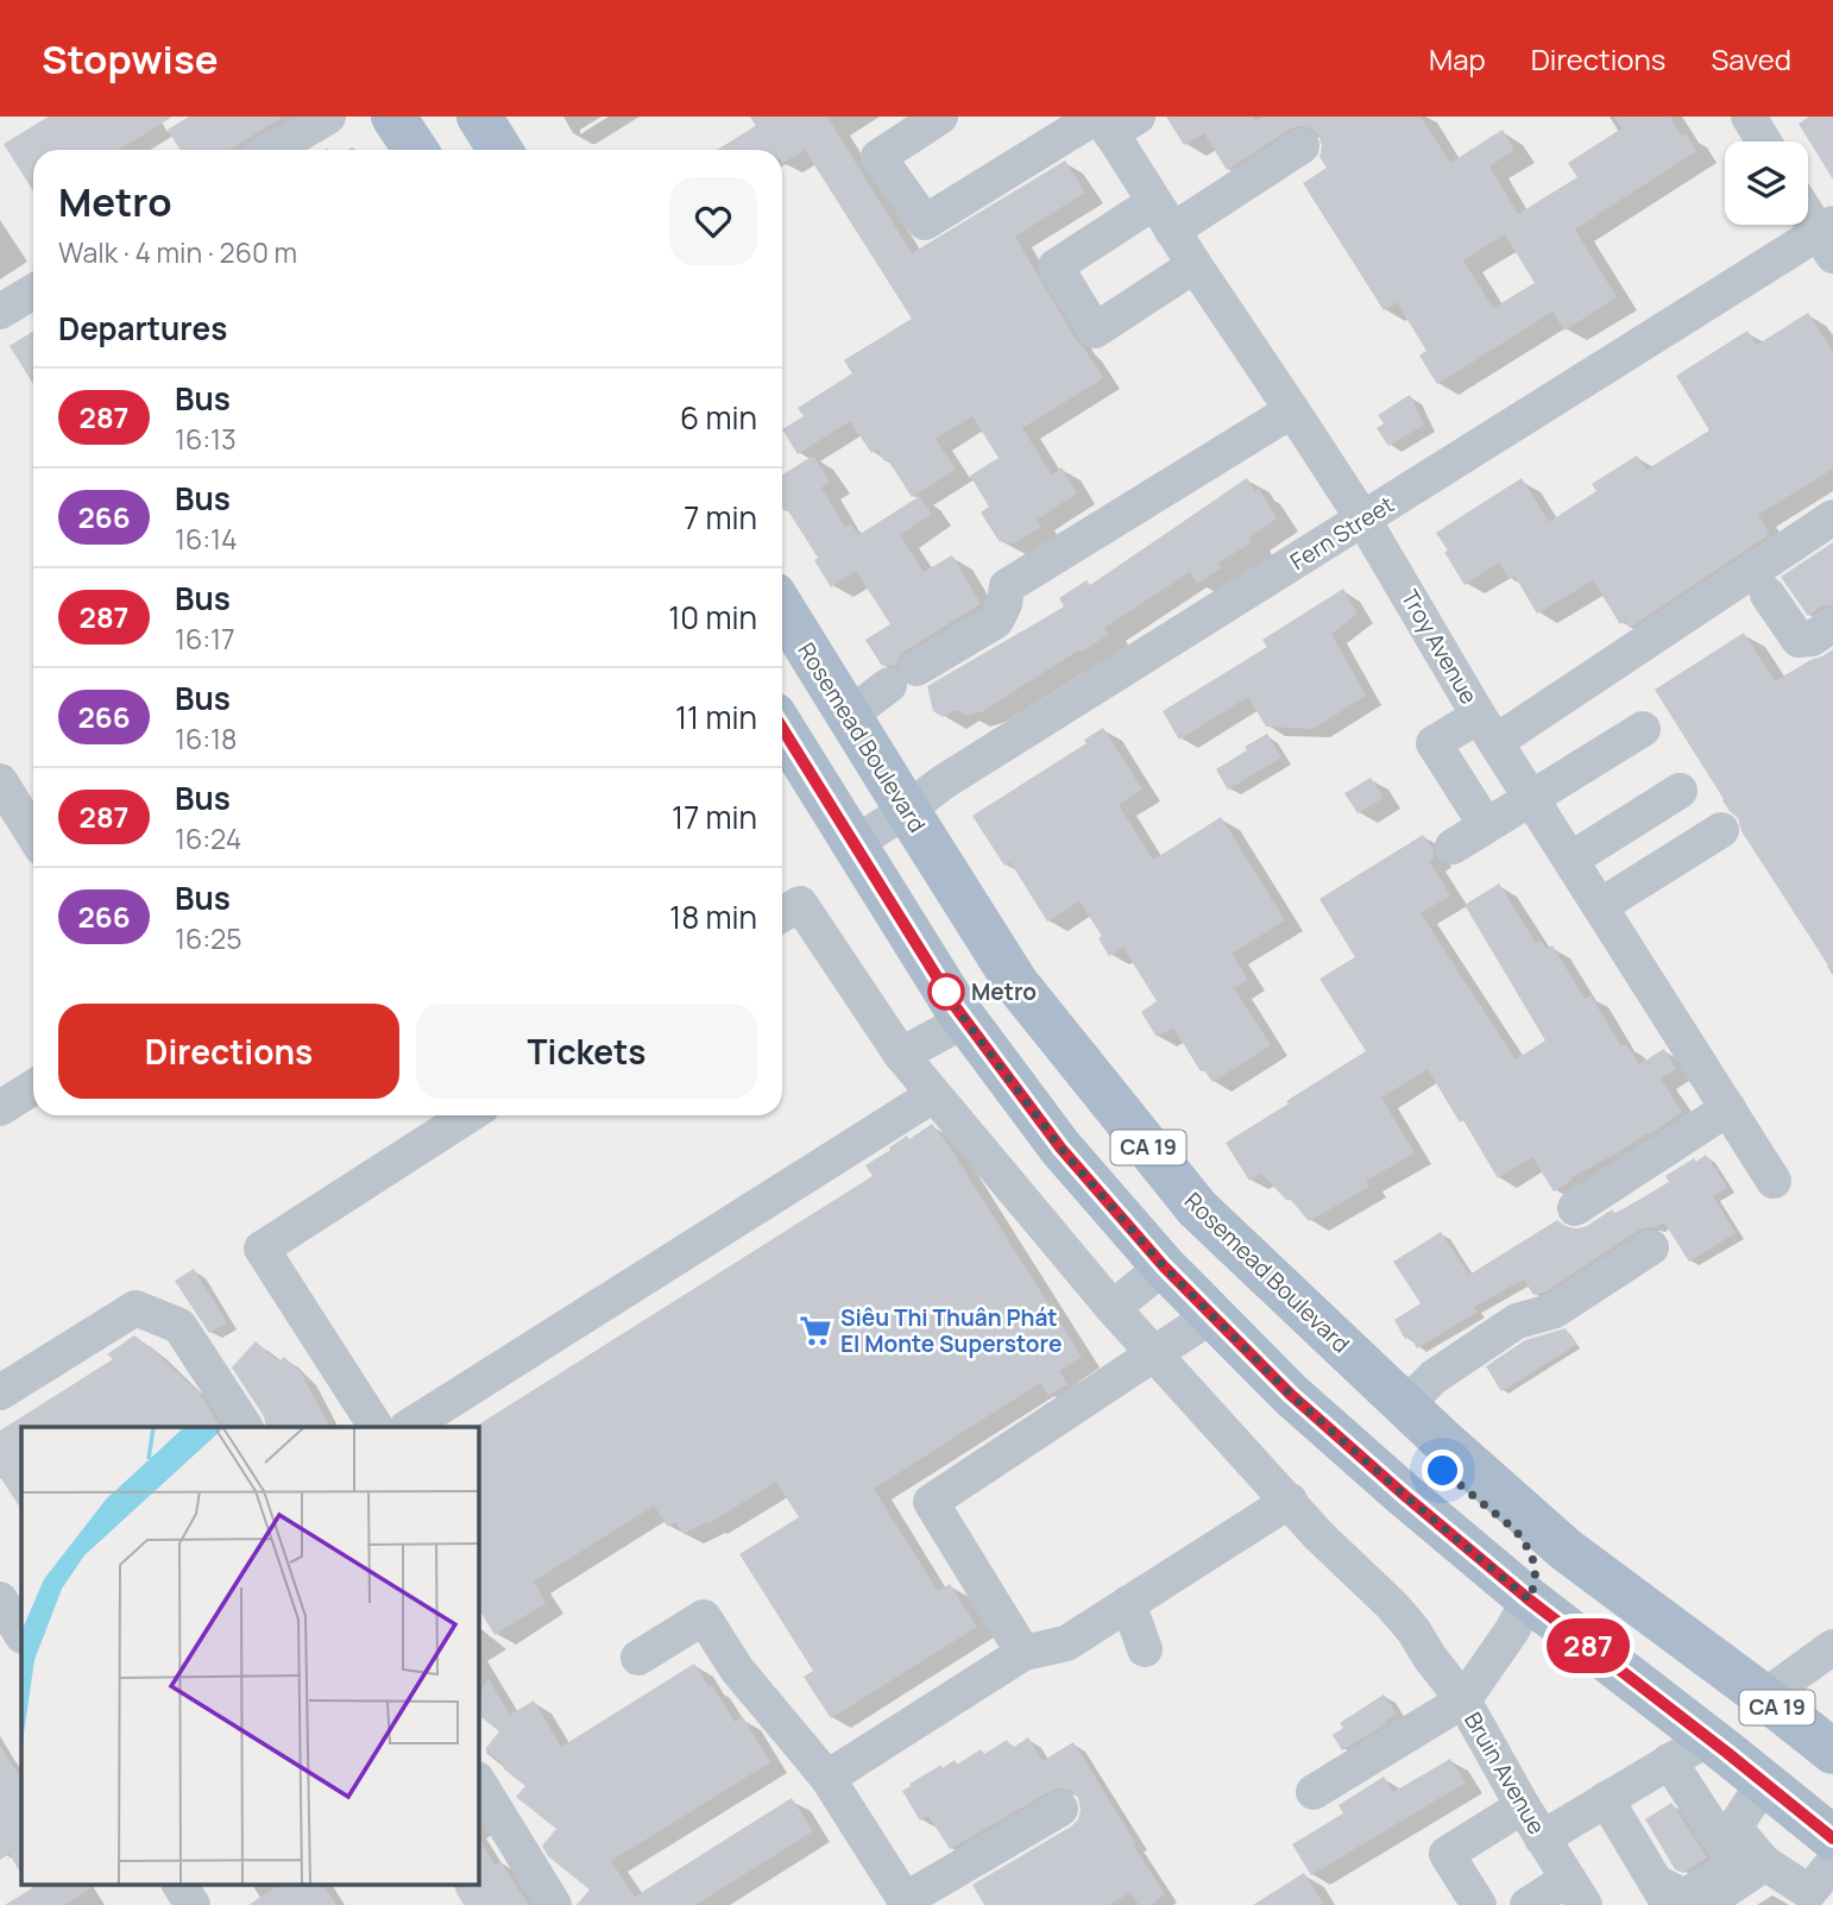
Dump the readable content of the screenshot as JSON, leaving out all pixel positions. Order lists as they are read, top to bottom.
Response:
{
  "streets": {
    "main road": ["Rosemead Boulevard", "CA 19"],
    "street": ["Fern Street", "Troy Avenue", "Bruin Avenue"]
  },
  "crossings": [
    ["Fern Street", "Troy Avenue"],
    ["Fern Street", "Rosemead Boulevard"],
    ["Fern Street", "CA 19"],
    ["CA 19", "Bruin Avenue"]
  ],
  "places": {
    "other": ["Metro"],
    "supermarket": ["Siêu Thi Thuân Phát El Monte Superstore"]
  },
  "lines": ["bus line 287"],
  "page": {
    "header": "Stopwise",
    "nav": ["Map", "Directions", "Saved"],
    "on_map": "287",
    "heading": [
      ["Metro", "Walk · 4 min · 260 m"],
      "Departures"
    ],
    "list": [
      {
        "mark": "287",
        "name": "Bus",
        "note": "16:13",
        "value": "6 min"
      },
      {
        "mark": "266",
        "name": "Bus",
        "note": "16:14",
        "value": "7 min"
      },
      {
        "mark": "287",
        "name": "Bus",
        "note": "16:17",
        "value": "10 min"
      },
      {
        "mark": "266",
        "name": "Bus",
        "note": "16:18",
        "value": "11 min"
      },
      {
        "mark": "287",
        "name": "Bus",
        "note": "16:24",
        "value": "17 min"
      },
      {
        "mark": "266",
        "name": "Bus",
        "note": "16:25",
        "value": "18 min"
      }
    ],
    "buttons": ["Directions", "Tickets"]
  }
}
